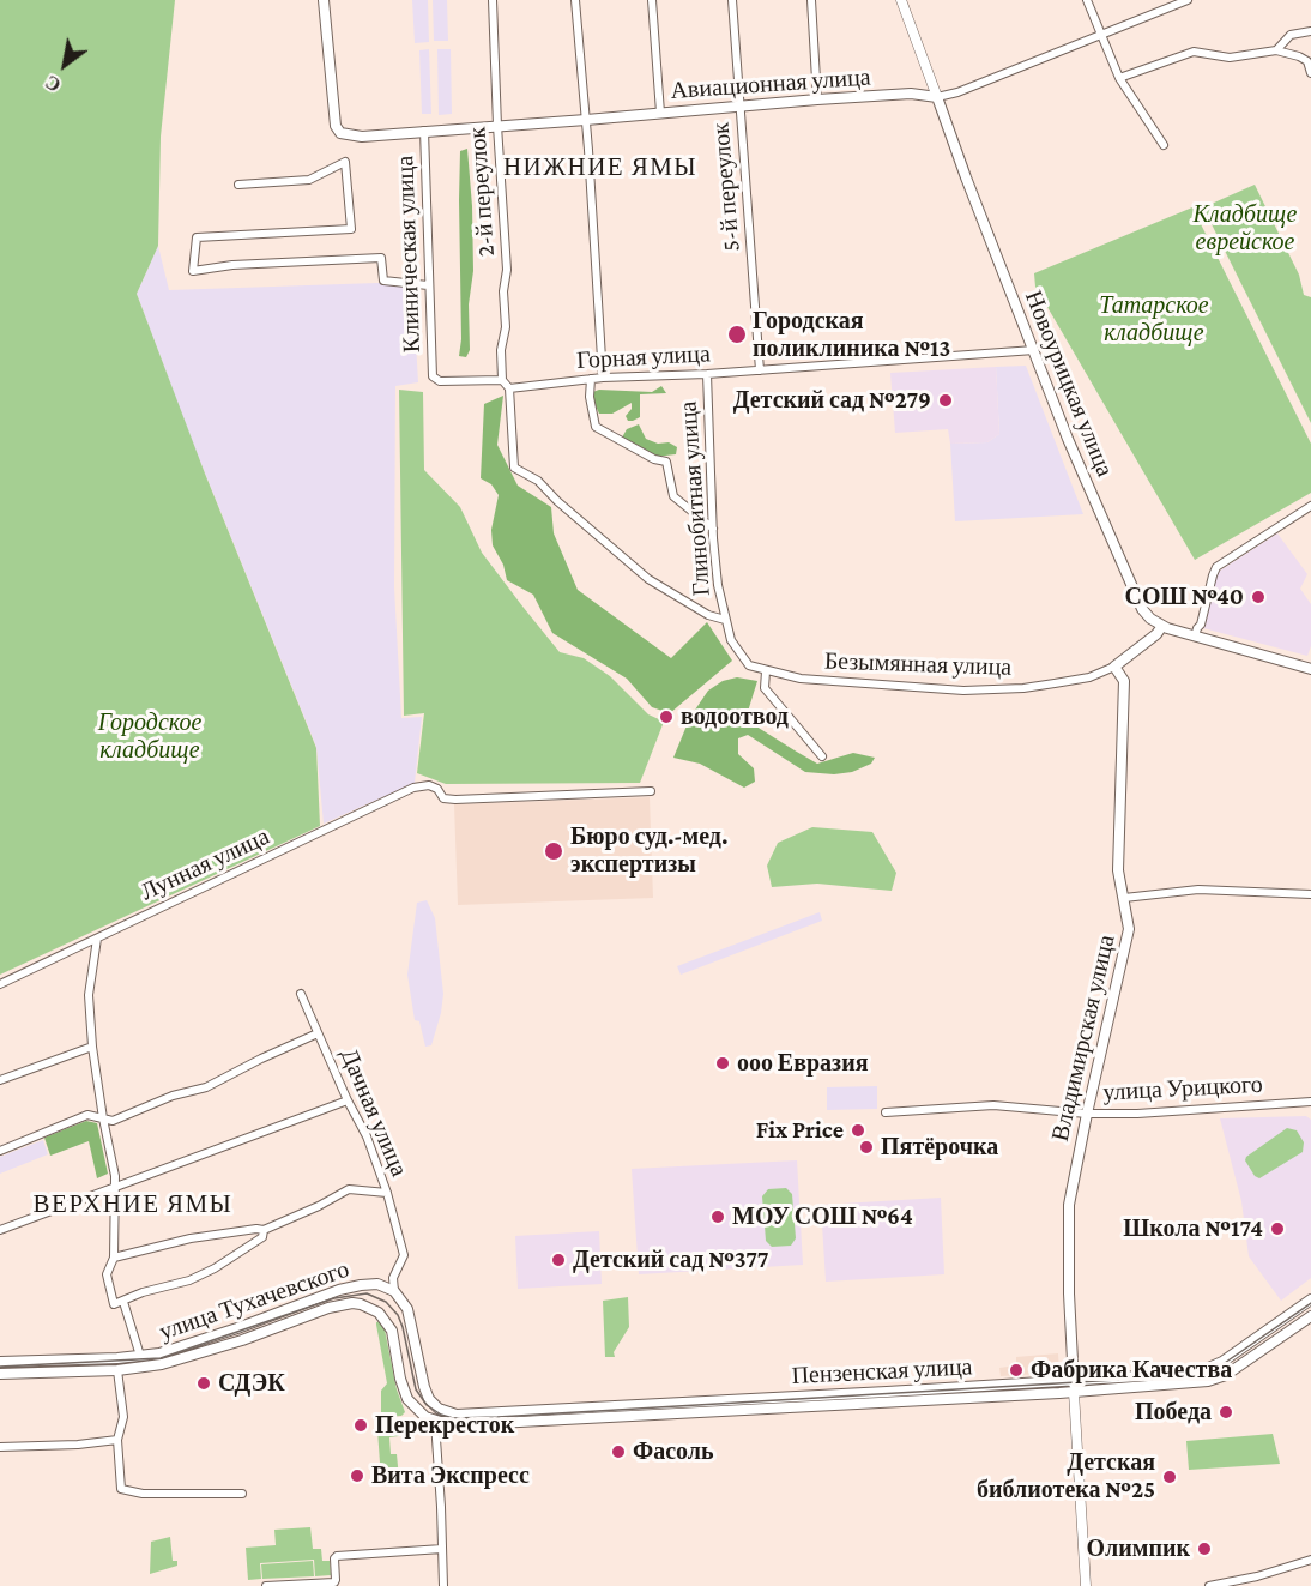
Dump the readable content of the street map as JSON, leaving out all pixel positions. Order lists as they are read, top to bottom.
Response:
{
  "streets": {
    "main road": [
      "Авиационная улица",
      "Новоурицкая улица",
      "Безымянная улица",
      "Владимирская улица",
      "улица Тухачевского",
      "Пензенская улица"
    ],
    "street": [
      "5-й переулок",
      "2-й переулок",
      "Клиническая улица",
      "Горная улица",
      "Глинобитная улица",
      "Лунная улица",
      "улица Урицкого",
      "Дачная улица"
    ]
  },
  "crossings": [
    ["Авиационная улица", "5-й переулок"],
    ["Авиационная улица", "2-й переулок"],
    ["Авиационная улица", "Клиническая улица"],
    ["Авиационная улица", "Новоурицкая улица"],
    ["5-й переулок", "Горная улица"],
    ["2-й переулок", "Клиническая улица"],
    ["Горная улица", "Новоурицкая улица"],
    ["Горная улица", "Глинобитная улица"],
    ["Новоурицкая улица", "Безымянная улица"],
    ["Глинобитная улица", "Безымянная улица"],
    ["Безымянная улица", "Владимирская улица"],
    ["Владимирская улица", "улица Урицкого"],
    ["Владимирская улица", "Пензенская улица"],
    ["Дачная улица", "улица Тухачевского"],
    ["улица Тухачевского", "Пензенская улица"]
  ],
  "districts": ["НИЖНИЕ ЯМЫ", "ВЕРХНИЕ ЯМЫ"],
  "parks": ["Кладбище еврейское", "Татарское кладбище", "Городское кладбище"],
  "places": [
    "Городская поликлиника №13",
    "Детский сад №279",
    "СОШ №40",
    "водоотвод",
    "Бюро суд.-мед. экспертизы",
    "ооо Евразия",
    "Fix Price",
    "Пятёрочка",
    "МОУ СОШ №64",
    "Школа №174",
    "Детский сад №377",
    "Фабрика Качества",
    "СДЭК",
    "Победа",
    "Перекресток",
    "Фасоль",
    "Вита Экспресс",
    "Детская библиотека №25",
    "Олимпик"
  ],
  "north": "bottom left"
}
